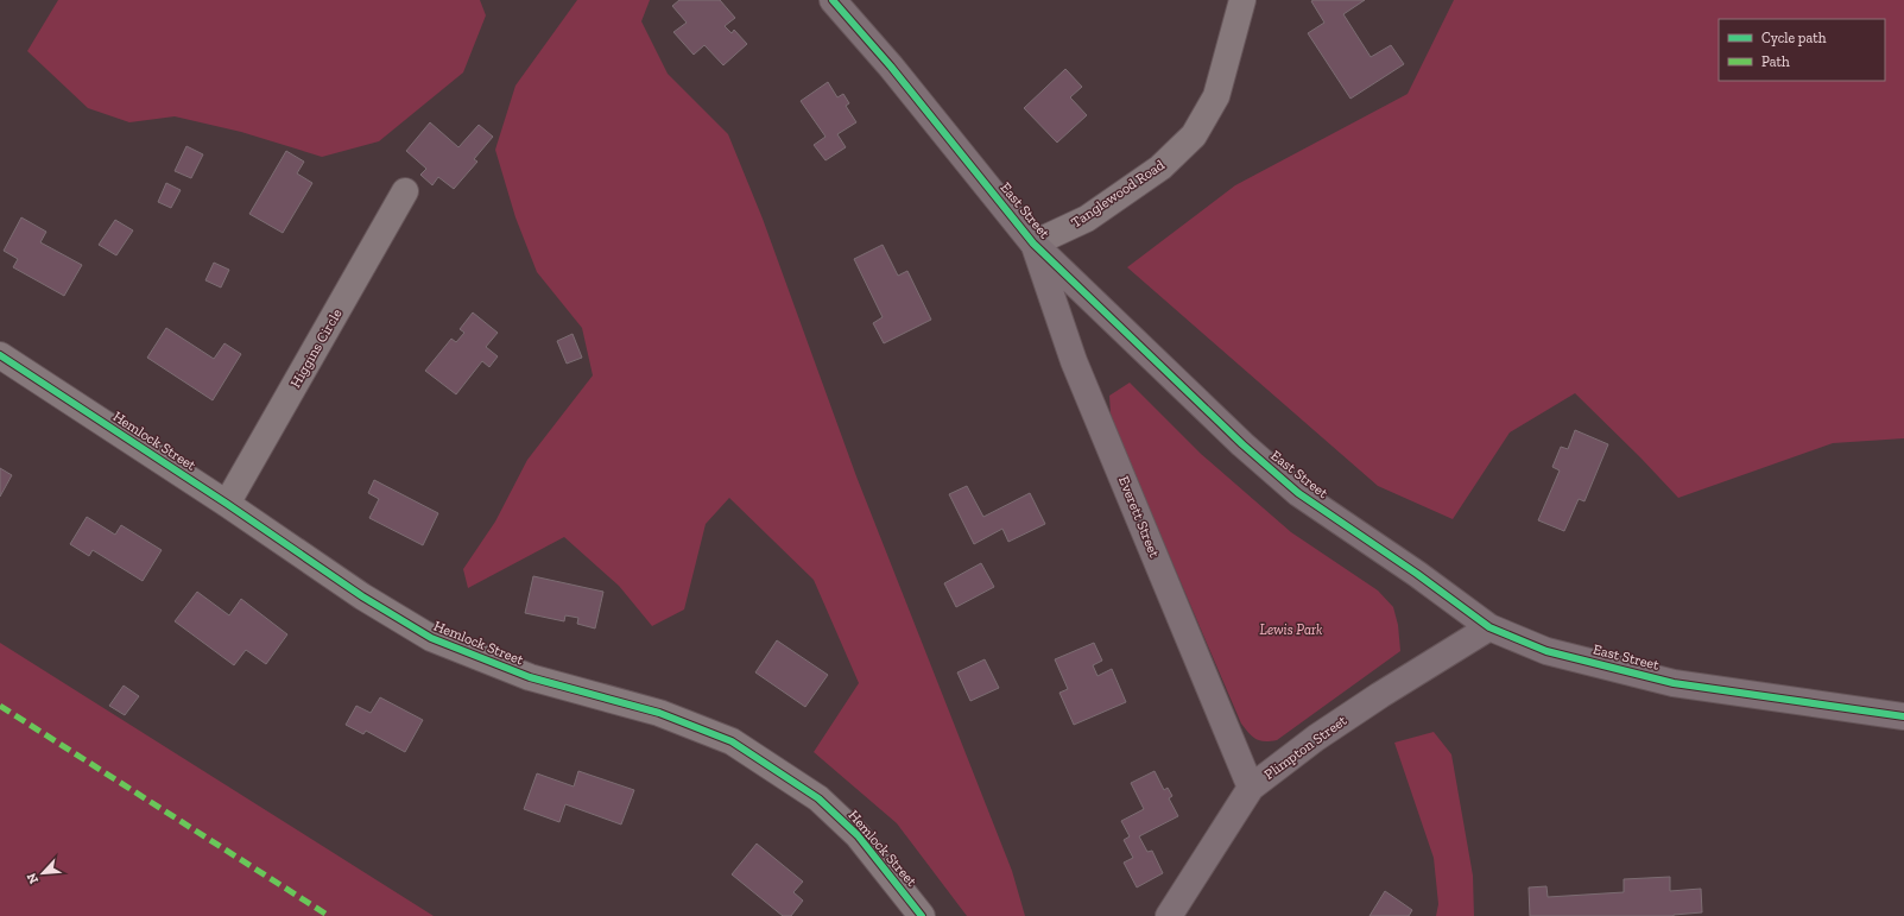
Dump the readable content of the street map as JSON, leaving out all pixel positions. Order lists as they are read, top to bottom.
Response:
{
  "streets": {
    "street": [
      "Tanglewood Road",
      "East Street",
      "Higgins Circle",
      "Hemlock Street",
      "Everett Street",
      "Plimpton Street"
    ]
  },
  "crossings": [
    ["Tanglewood Road", "East Street"],
    ["Tanglewood Road", "Everett Street"],
    ["East Street", "Everett Street"],
    ["East Street", "Plimpton Street"],
    ["Higgins Circle", "Hemlock Street"],
    ["Everett Street", "Plimpton Street"]
  ],
  "parks": ["Lewis Park"],
  "legend": ["Cycle path", "Path"],
  "north": "bottom left"
}
